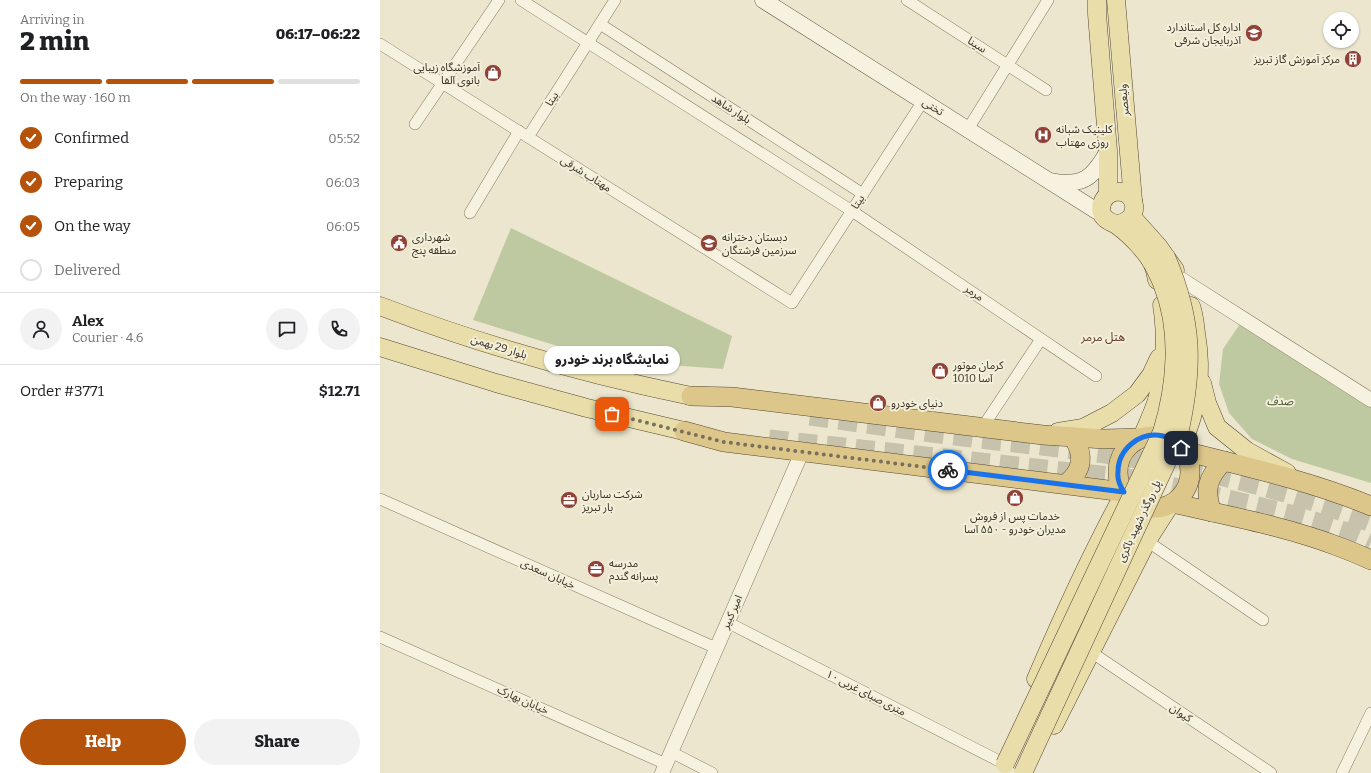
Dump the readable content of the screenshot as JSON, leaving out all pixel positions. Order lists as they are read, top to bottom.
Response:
{
  "streets": {
    "main road": [
      "ولیعصر",
      "تختى",
      "بلوار 29 بهمن",
      "پل روگذر شهید باکری"
    ],
    "street": [
      "سینا",
      "بیتا",
      "بلوار شاهد",
      "مهتاب شرقی",
      "مرمر",
      "خیابان سعدی",
      "امیر کبیر",
      "۱۰ متری صبای غربی",
      "خیابان بهارک",
      "کیوان"
    ]
  },
  "crossings": [
    ["بیتا", "تختى"],
    ["بیتا", "بلوار شاهد"],
    ["بیتا", "مهتاب شرقی"],
    ["بیتا", "مرمر"],
    ["ولیعصر", "تختى"],
    ["بلوار شاهد", "مرمر"],
    ["پل روگذر شهید باکری", "۱۰ متری صبای غربی"],
    ["خیابان سعدی", "امیر کبیر"],
    ["امیر کبیر", "۱۰ متری صبای غربی"],
    ["امیر کبیر", "خیابان بهارک"]
  ],
  "districts": ["هتل مرمر"],
  "parks": ["صدف"],
  "places": {
    "school or university": ["اداره کل استاندارد آذربایجان شرقی", "دبستان دخترانه سرزمین فرشتگان"],
    "building": ["مرکز آموزش گاز تبریز"],
    "shop": [
      "آموزشگاه زیبایی بانوی آلفا",
      "کرمان موتور 1010 آسا",
      "دنیای خودرو",
      "خدمات پس از فروش مدیران خودرو - ۵۵۰ آسا"
    ],
    "hospital": ["کلینیک شبانه روزی مهتاب"],
    "public building": ["شهرداری منطقه پنج"],
    "other": ["نمایشگاه برند خودرو"],
    "office": ["شرکت ساربان بار تبریز", "مدرسه پسرانه گندم"]
  },
  "page": {
    "heading": ["2 min", "Arriving in", "06:17–06:22"],
    "panel": [
      "Alex",
      "Courier · 4.6",
      "Order #3771",
      "$12.71"
    ],
    "bar": "On the way · 160 m",
    "list": [
      ["Confirmed", "05:52"],
      ["Preparing", "06:03"],
      ["On the way", "06:05"],
      "Delivered"
    ],
    "bubble": "نمایشگاه برند خودرو",
    "buttons": ["Help", "Share"]
  }
}
